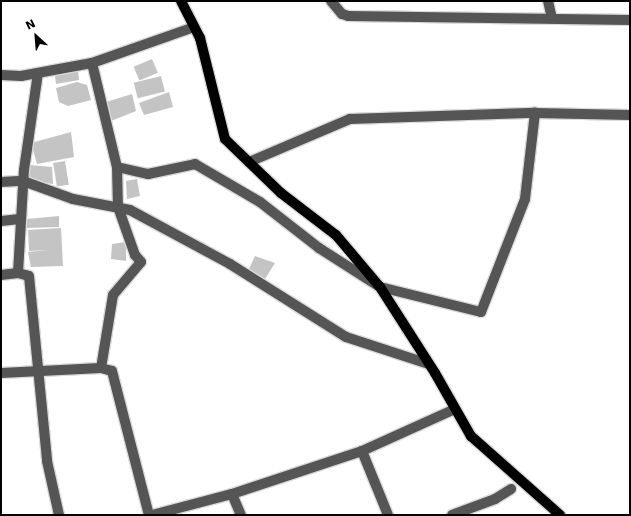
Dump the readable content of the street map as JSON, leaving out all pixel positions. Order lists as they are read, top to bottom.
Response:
{
  "north": "top left"
}
